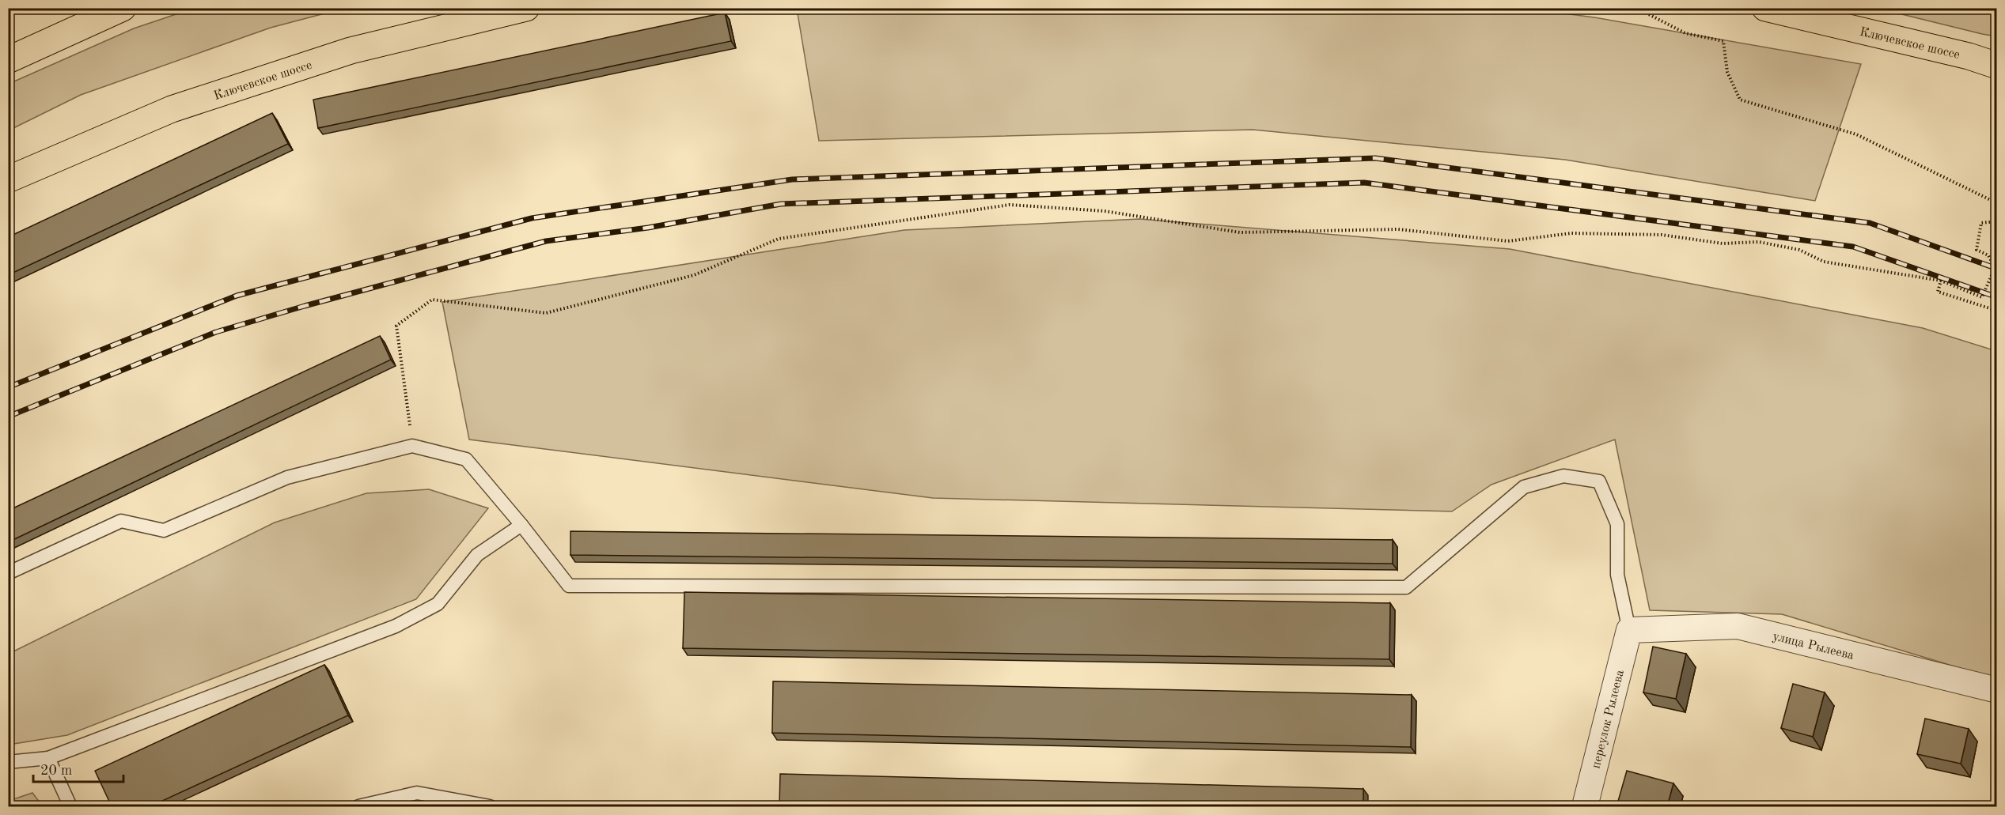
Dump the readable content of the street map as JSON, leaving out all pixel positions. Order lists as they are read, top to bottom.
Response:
{
  "streets": {
    "main road": ["Ключевское шоссе"],
    "street": ["улица Рылеева", "переулок Рылеева"]
  },
  "crossings": [
    ["улица Рылеева", "переулок Рылеева"]
  ],
  "scale_bar": "20 m"
}
